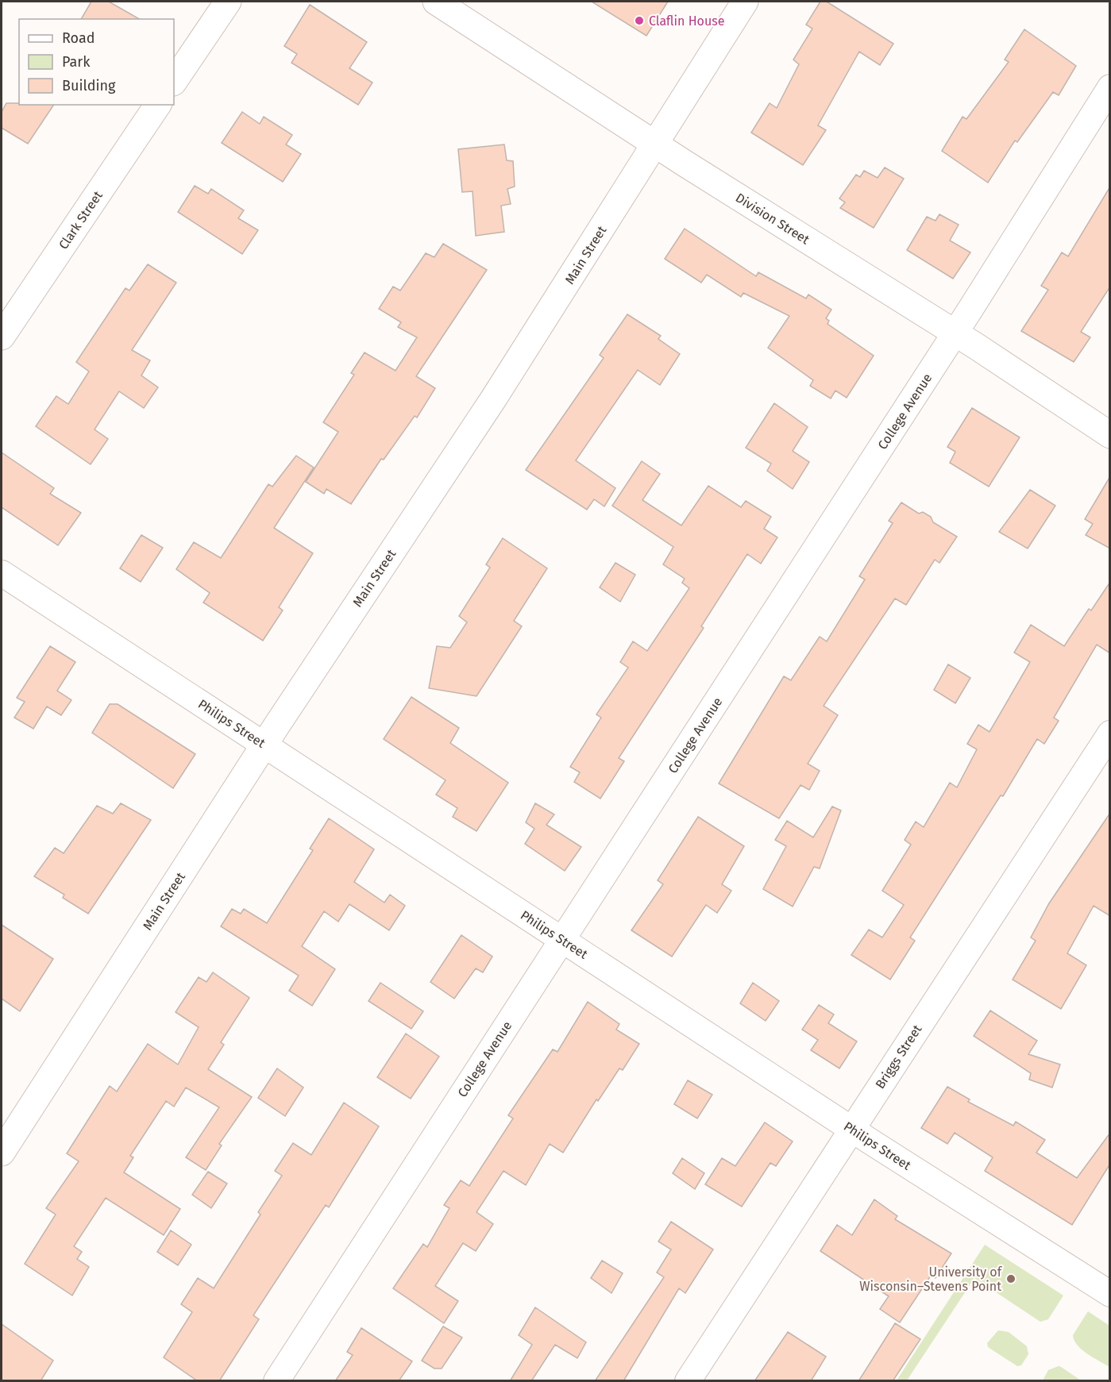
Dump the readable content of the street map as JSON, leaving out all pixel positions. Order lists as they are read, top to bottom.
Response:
{
  "streets": {
    "main road": ["Division Street", "Clark Street", "Main Street"],
    "street": ["College Avenue", "Philips Street", "Briggs Street"]
  },
  "crossings": [
    ["Division Street", "Main Street"],
    ["Division Street", "College Avenue"],
    ["Main Street", "Philips Street"],
    ["College Avenue", "Philips Street"],
    ["Philips Street", "Briggs Street"]
  ],
  "places": ["Claflin House", "University of Wisconsin–Stevens Point"],
  "legend": ["Road", "Park", "Building"]
}
